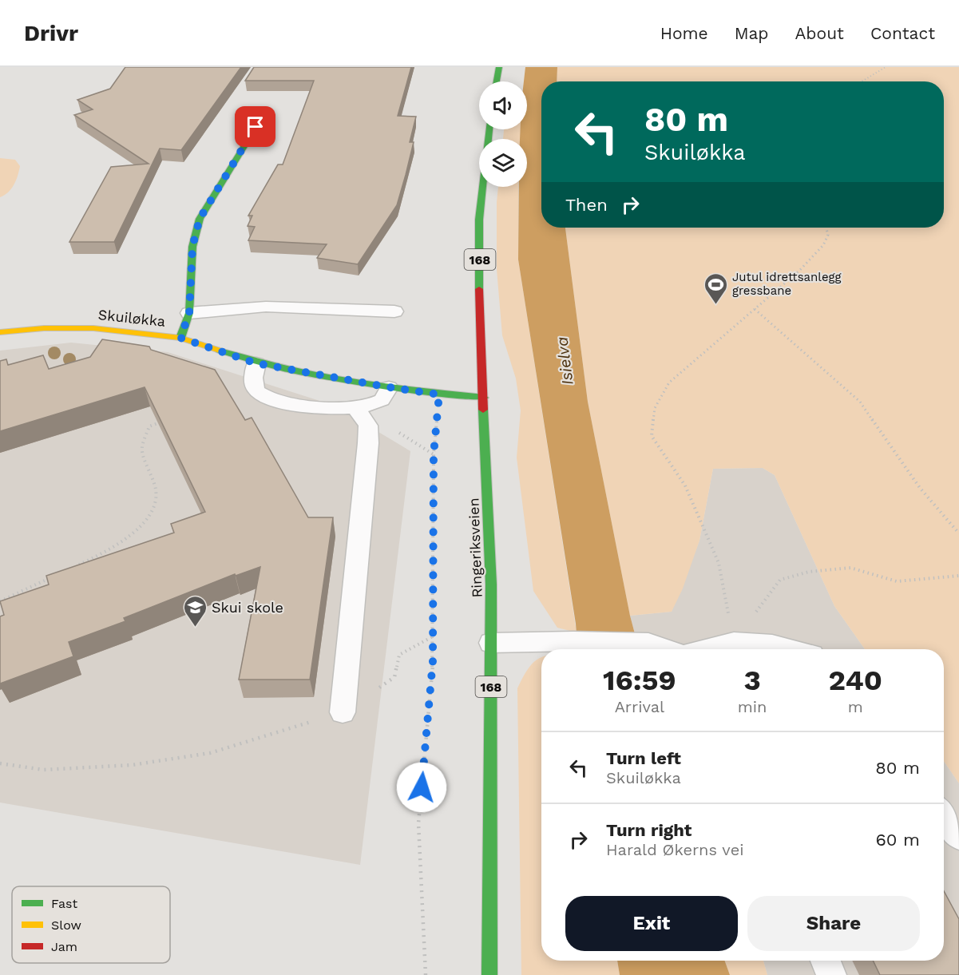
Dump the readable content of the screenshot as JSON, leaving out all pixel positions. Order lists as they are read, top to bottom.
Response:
{
  "streets": {
    "main road": ["168", "Skuiløkka", "Ringeriksveien"]
  },
  "crossings": [
    ["Skuiløkka", "Ringeriksveien"]
  ],
  "water": ["Isielva"],
  "places": {
    "sports": ["Jutul idrettsanlegg gressbane"],
    "school or university": ["Skui skole"]
  },
  "legend": ["Fast", "Slow", "Jam"],
  "page": {
    "header": "Drivr",
    "nav": [
      "Home",
      "Map",
      "About",
      "Contact"
    ],
    "turn": ["80 m", "Skuiløkka"],
    "then": "Then",
    "eta": [
      "16:59",
      "Arrival",
      "3",
      "min",
      "240",
      "m"
    ],
    "list": [
      {
        "name": "Turn left",
        "note": "Skuiløkka",
        "value": "80 m"
      },
      {
        "name": "Turn right",
        "note": "Harald Økerns vei",
        "value": "60 m"
      }
    ],
    "buttons": ["Exit", "Share"]
  }
}
